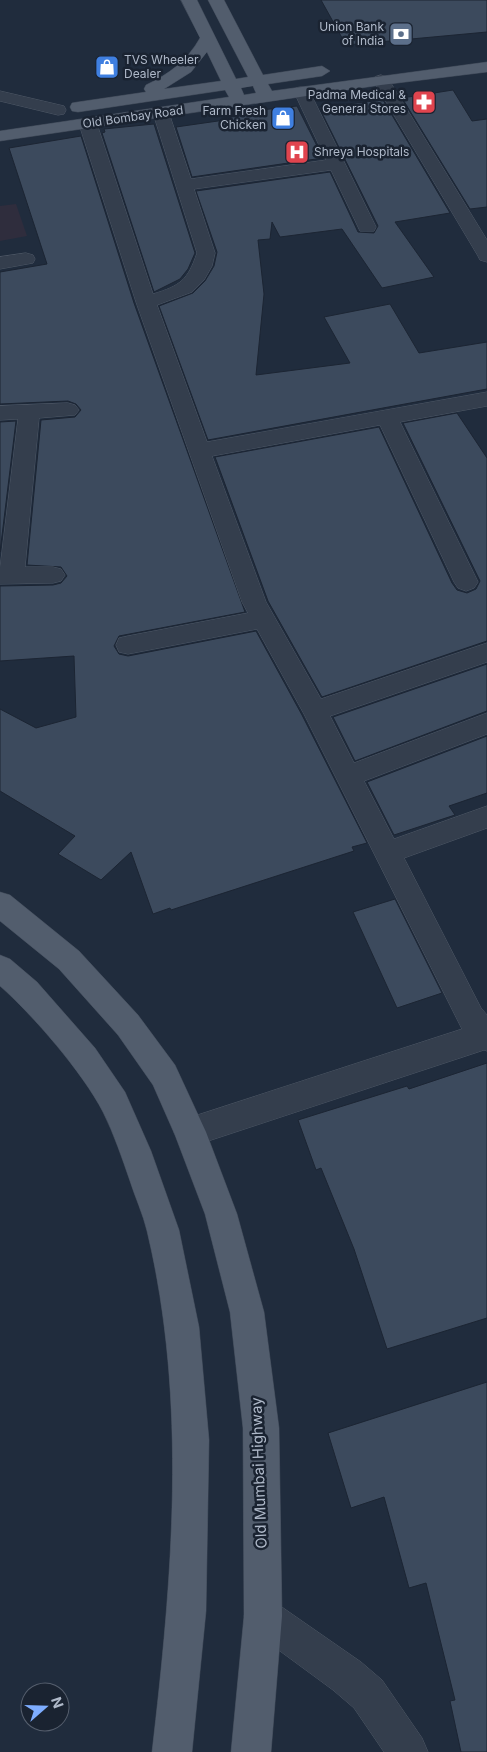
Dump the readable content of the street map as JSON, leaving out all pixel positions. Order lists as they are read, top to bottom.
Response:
{
  "streets": {
    "main road": ["Old Bombay Road", "Old Mumbai Highway"]
  },
  "places": {
    "bank": ["Union Bank of India"],
    "shop": ["TVS Wheeler Dealer", "Farm Fresh Chicken"],
    "pharmacy": ["Padma Medical & General Stores"],
    "hospital": ["Shreya Hospitals"]
  },
  "north": "right"
}
